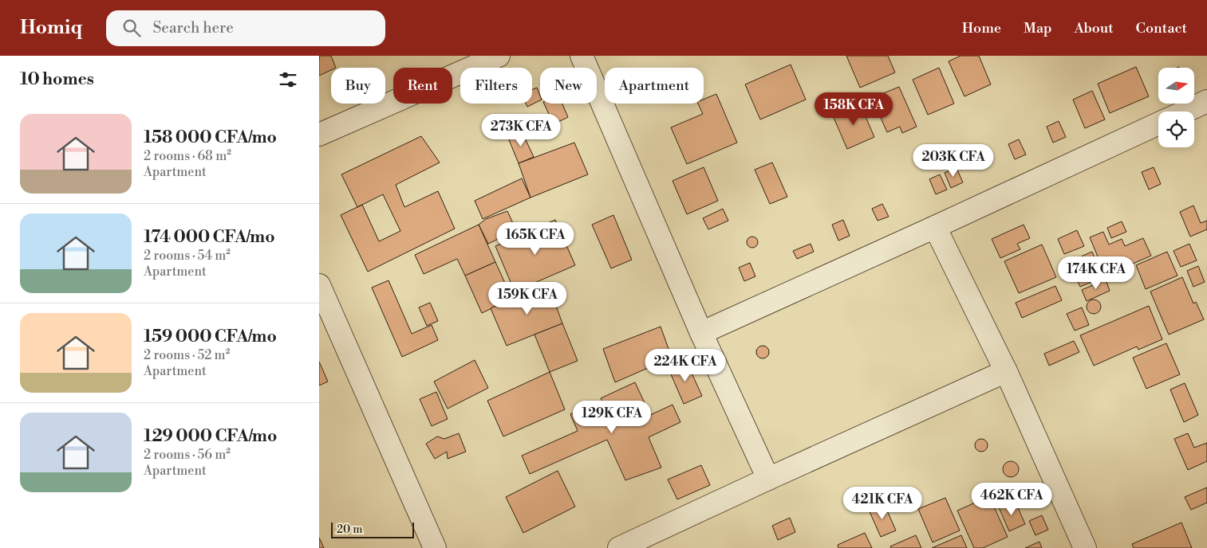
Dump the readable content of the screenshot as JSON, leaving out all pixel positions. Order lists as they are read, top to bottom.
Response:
{
  "scale_bar": "20 m",
  "north": "right",
  "page": {
    "header": "Homiq",
    "search": "Search here",
    "nav": [
      "Home",
      "Map",
      "About",
      "Contact"
    ],
    "heading": "10 homes",
    "chip": [
      "Buy",
      "Rent",
      "Filters",
      "New",
      "Apartment"
    ],
    "price": [
      "158K CFA",
      "273K CFA",
      "203K CFA",
      "165K CFA",
      "174K CFA",
      "159K CFA",
      "224K CFA",
      "129K CFA",
      "462K CFA",
      "421K CFA"
    ],
    "list": [
      {
        "name": "158 000 CFA/mo",
        "note": "2 rooms · 68 m² · Apartment"
      },
      {
        "name": "174 000 CFA/mo",
        "note": "2 rooms · 54 m² · Apartment"
      },
      {
        "name": "159 000 CFA/mo",
        "note": "2 rooms · 52 m² · Apartment"
      },
      {
        "name": "129 000 CFA/mo",
        "note": "2 rooms · 56 m² · Apartment"
      }
    ],
    "scale": "20 m"
  }
}
